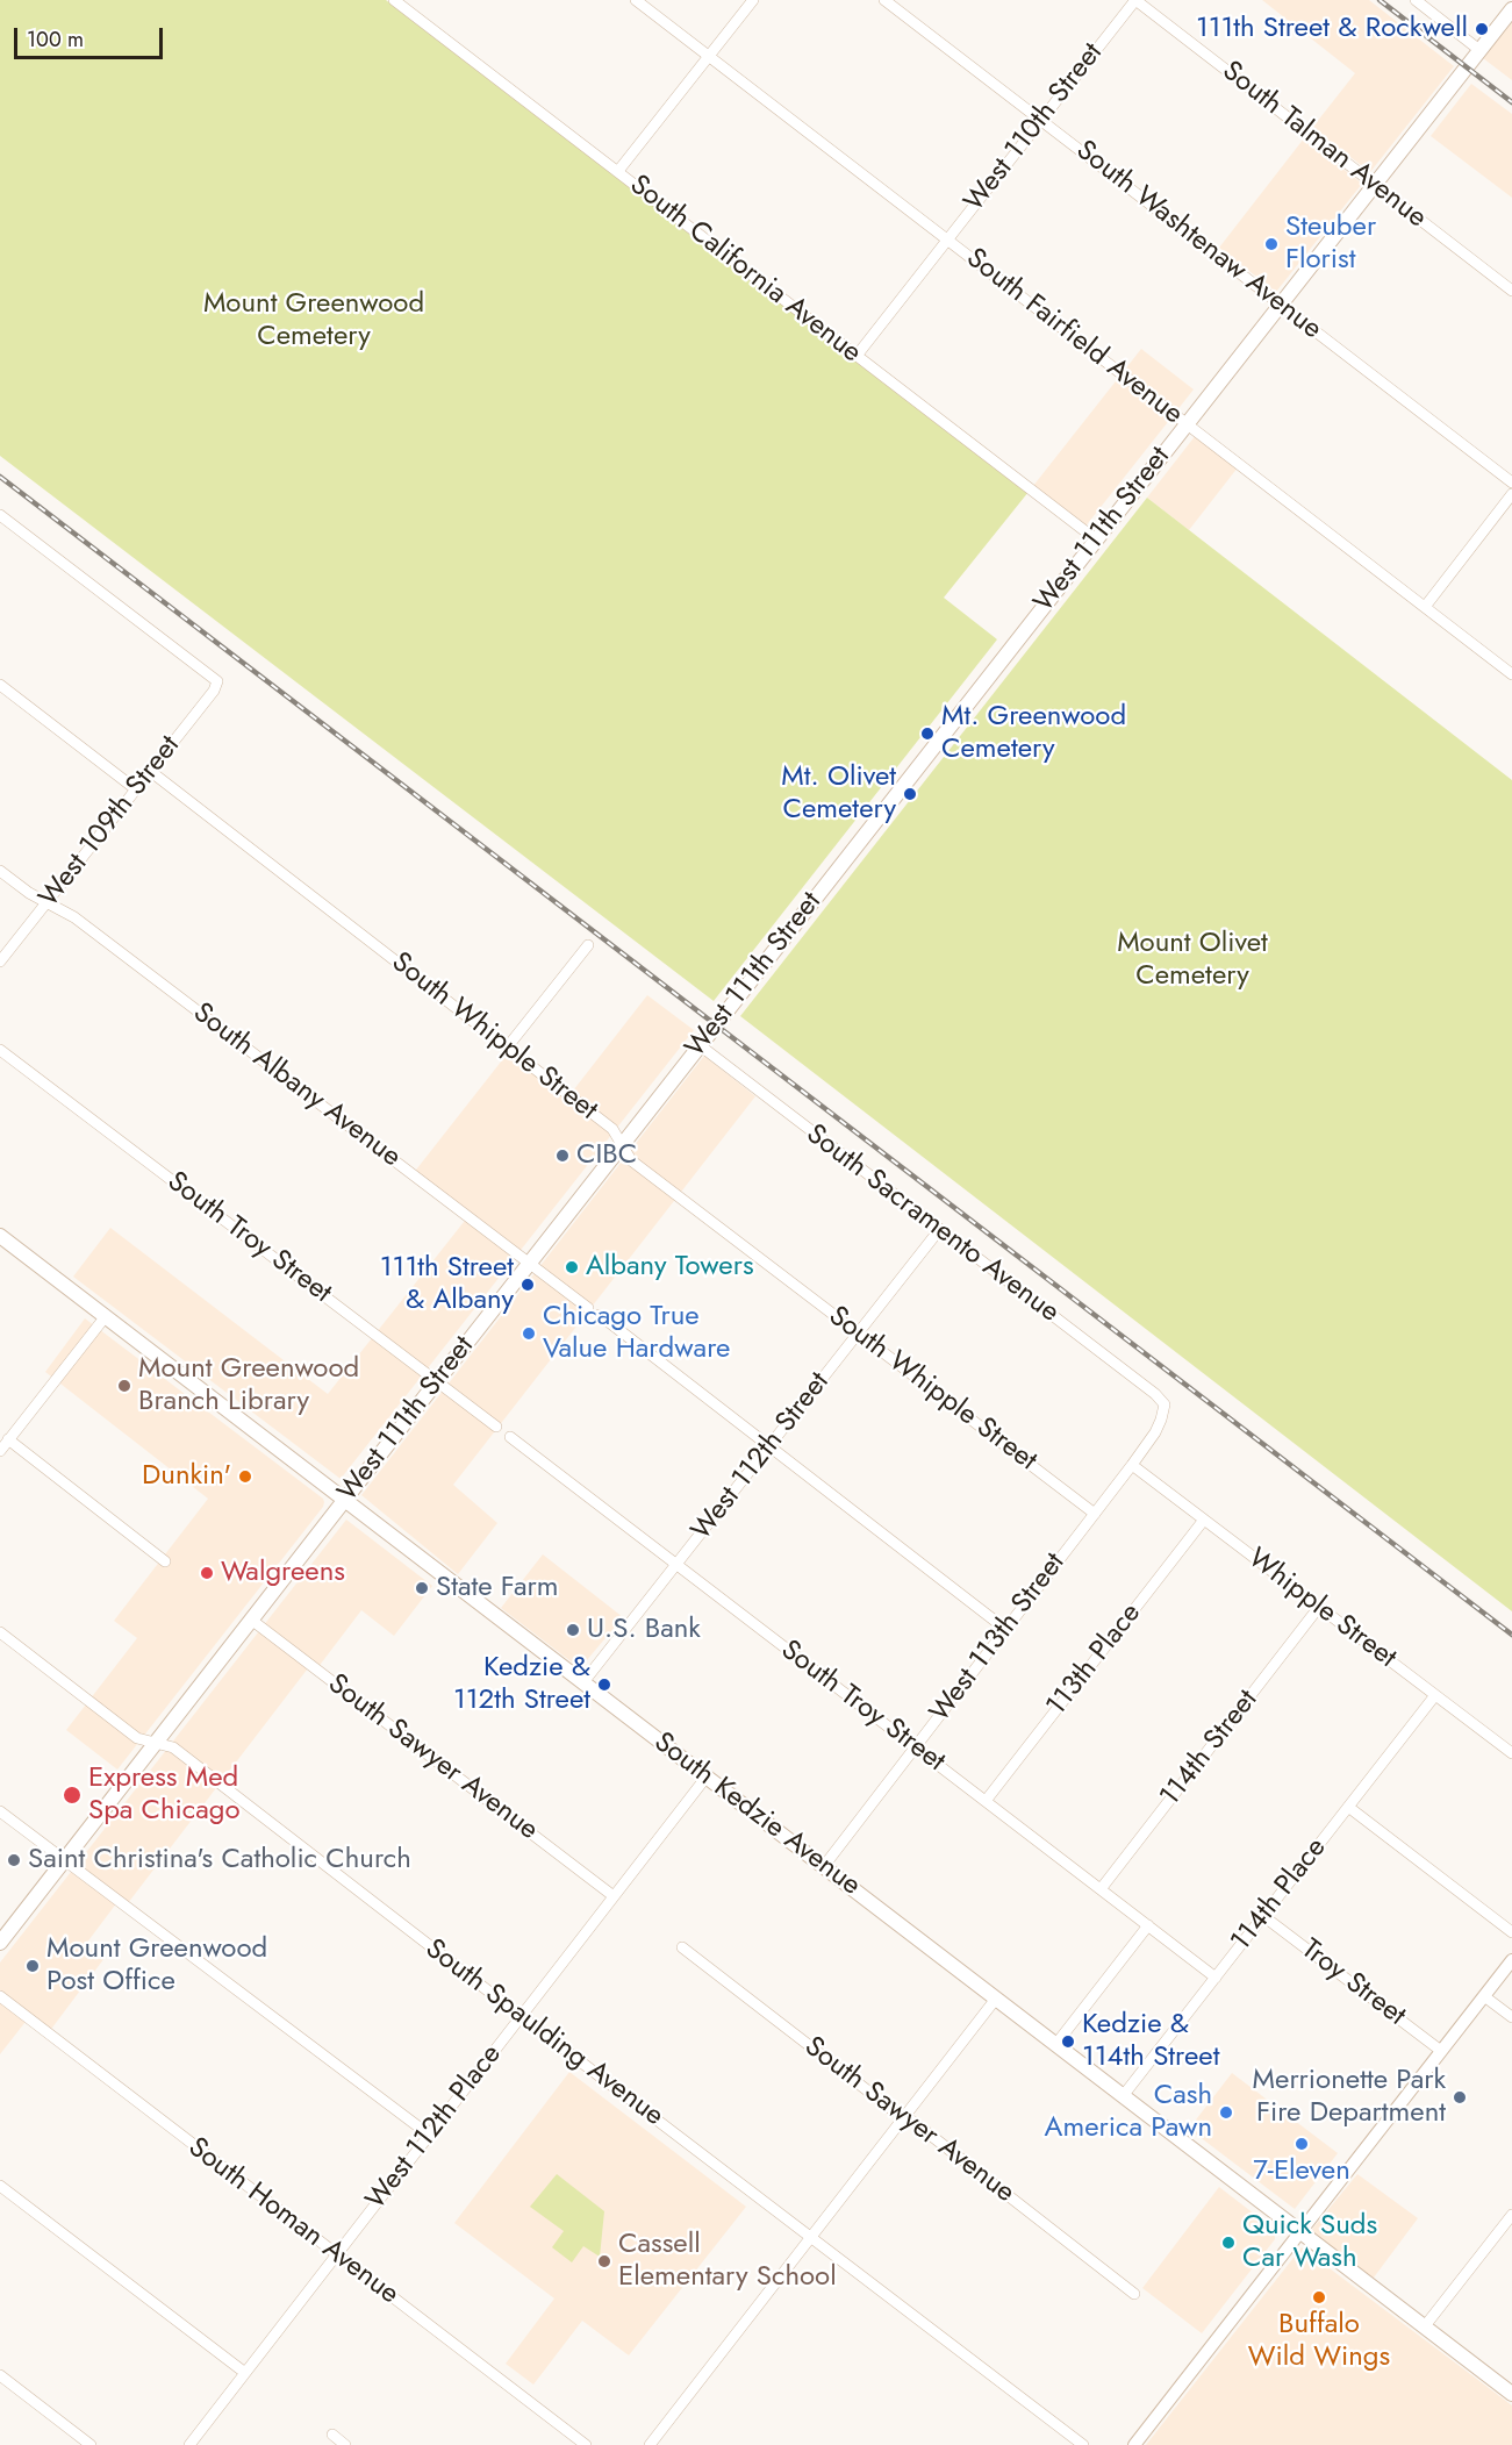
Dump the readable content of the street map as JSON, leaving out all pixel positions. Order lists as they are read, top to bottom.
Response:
{
  "streets": {
    "main road": ["West 111th Street", "South Kedzie Avenue"],
    "street": [
      "West 110th Street",
      "South Talman Avenue",
      "South Washtenaw Avenue",
      "South California Avenue",
      "South Fairfield Avenue",
      "West 109th Street",
      "South Whipple Street",
      "South Albany Avenue",
      "South Sacramento Avenue",
      "South Troy Street",
      "West 112th Street",
      "Whipple Street",
      "West 113th Street",
      "113th Place",
      "114th Street",
      "South Sawyer Avenue",
      "114th Place",
      "Troy Street",
      "South Spaulding Avenue",
      "West 112th Place",
      "South Homan Avenue"
    ]
  },
  "crossings": [
    ["West 110th Street", "South Talman Avenue"],
    ["West 110th Street", "South Washtenaw Avenue"],
    ["West 110th Street", "South California Avenue"],
    ["West 110th Street", "South Fairfield Avenue"],
    ["South Talman Avenue", "West 111th Street"],
    ["South Washtenaw Avenue", "West 111th Street"],
    ["South California Avenue", "West 111th Street"],
    ["South Fairfield Avenue", "West 111th Street"],
    ["West 111th Street", "South Whipple Street"],
    ["West 111th Street", "South Albany Avenue"],
    ["West 111th Street", "South Sacramento Avenue"],
    ["West 111th Street", "South Troy Street"],
    ["West 111th Street", "South Sawyer Avenue"],
    ["West 111th Street", "South Kedzie Avenue"],
    ["West 111th Street", "South Spaulding Avenue"],
    ["West 109th Street", "South Whipple Street"],
    ["West 109th Street", "South Albany Avenue"],
    ["South Whipple Street", "West 112th Street"],
    ["South Whipple Street", "West 113th Street"],
    ["South Sacramento Avenue", "West 112th Street"],
    ["South Sacramento Avenue", "West 113th Street"],
    ["South Troy Street", "West 112th Street"],
    ["South Troy Street", "West 113th Street"],
    ["South Troy Street", "113th Place"],
    ["South Troy Street", "114th Street"],
    ["South Troy Street", "114th Place"],
    ["West 112th Street", "South Kedzie Avenue"],
    ["Whipple Street", "West 113th Street"],
    ["Whipple Street", "113th Place"],
    ["Whipple Street", "114th Street"],
    ["Whipple Street", "114th Place"],
    ["West 113th Street", "South Kedzie Avenue"],
    ["South Sawyer Avenue", "West 112th Place"],
    ["South Kedzie Avenue", "114th Place"],
    ["South Kedzie Avenue", "West 112th Place"],
    ["114th Place", "Troy Street"],
    ["South Spaulding Avenue", "West 112th Place"],
    ["West 112th Place", "South Homan Avenue"]
  ],
  "parks": ["Mount Greenwood Cemetery", "Mount Olivet Cemetery"],
  "places": [
    "111th Street & Rockwell",
    "Steuber Florist",
    "Mt. Greenwood Cemetery",
    "Mt. Olivet Cemetery",
    "CIBC",
    "Albany Towers",
    "111th Street & Albany",
    "Chicago True Value Hardware",
    "Mount Greenwood Branch Library",
    "Dunkin'",
    "Walgreens",
    "State Farm",
    "U.S. Bank",
    "Kedzie & 112th Street",
    "Express Med Spa Chicago",
    "Saint Christina's Catholic Church",
    "Mount Greenwood Post Office",
    "Kedzie & 114th Street",
    "Merrionette Park Fire Department",
    "Cash America Pawn",
    "7-Eleven",
    "Quick Suds Car Wash",
    "Cassell Elementary School",
    "Buffalo Wild Wings"
  ],
  "scale_bar": "100 m"
}
